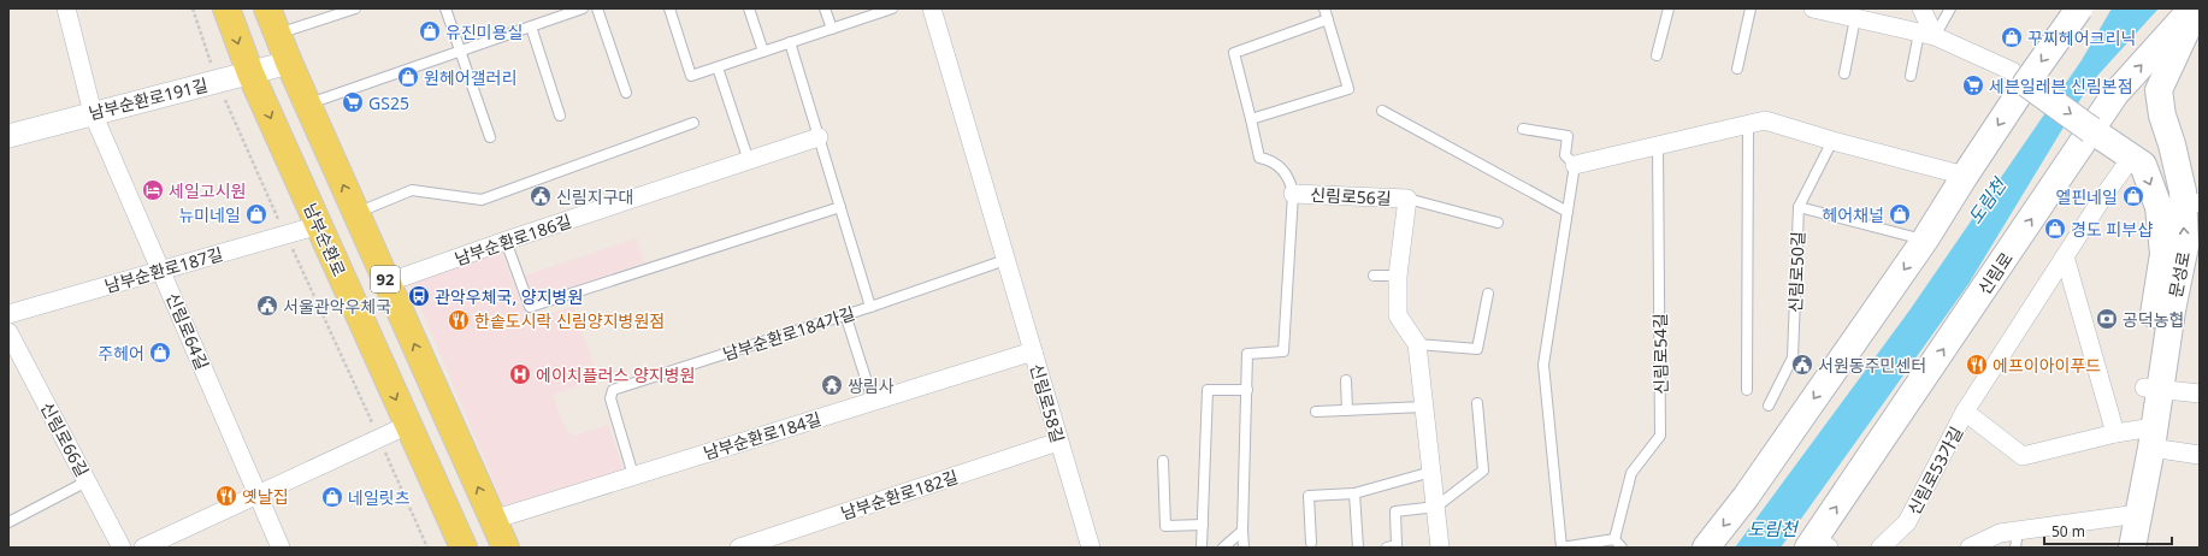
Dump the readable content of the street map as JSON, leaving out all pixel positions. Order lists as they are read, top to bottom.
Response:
{
  "streets": {
    "main road": [
      "남부순환로",
      "신림로",
      "문성로",
      "92"
    ],
    "street": [
      "남부순환로191길",
      "신림로56길",
      "남부순환로186길",
      "남부순환로187길",
      "신림로64길",
      "신림로58길",
      "남부순환로184길",
      "신림로66길",
      "신림로53가길",
      "남부순환로182길"
    ],
    "lane": ["신림로50길", "남부순환로184가길", "신림로54길"]
  },
  "crossings": [
    ["남부순환로191길", "남부순환로"],
    ["남부순환로191길", "92"],
    ["남부순환로191길", "신림로64길"],
    ["남부순환로", "남부순환로187길"],
    ["남부순환로186길", "92"],
    ["남부순환로186길", "남부순환로184가길"],
    ["남부순환로187길", "신림로64길"],
    ["문성로", "신림로53가길"],
    ["92", "남부순환로184길"],
    ["남부순환로184가길", "남부순환로184길"],
    ["신림로58길", "남부순환로184길"],
    ["신림로58길", "남부순환로182길"]
  ],
  "water": ["도림천"],
  "places": {
    "shop": [
      "유진미용실",
      "꾸찌헤어크리닉",
      "원헤어갤러리",
      "엘핀네일",
      "뉴미네일",
      "헤어채널",
      "경도 피부샵",
      "주헤어",
      "네일릿츠"
    ],
    "supermarket": ["세븐일레븐 신림본점", "GS25"],
    "hotel": ["세일고시원"],
    "public building": ["신림지구대", "서울관악우체국", "서원동주민센터"],
    "bus stop": ["관악우체국, 양지병원"],
    "bank": ["공덕농협"],
    "restaurant": ["한솥도시락 신림양지병원점", "에프이아이푸드", "옛날집"],
    "hospital": ["에이치플러스 양지병원"],
    "temple": ["쌍림사"]
  },
  "scale_bar": "50 m"
}
